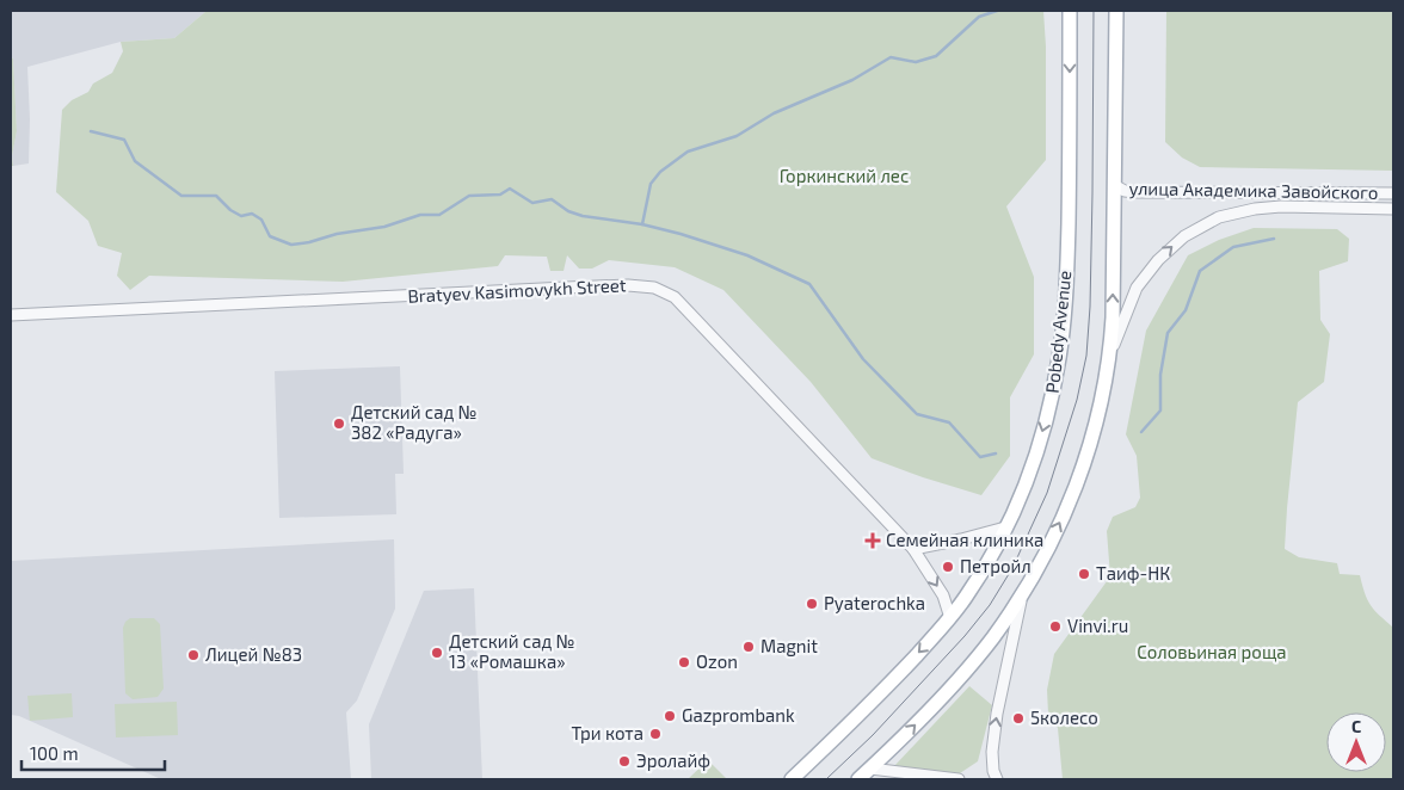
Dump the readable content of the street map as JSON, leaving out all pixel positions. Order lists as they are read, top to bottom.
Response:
{
  "streets": {
    "main road": ["Pobedy Avenue"],
    "street": ["улица Академика Завойского", "Bratyev Kasimovykh Street"]
  },
  "crossings": [
    ["Bratyev Kasimovykh Street", "Pobedy Avenue"]
  ],
  "one_way": ["улица Академика Завойского"],
  "parks": ["Горкинский лес", "Соловьиная роща"],
  "places": {
    "other": [
      "Детский сад № 382 «Радуга»",
      "Петройл",
      "Таиф-НК",
      "Pyaterochka",
      "Vinvi.ru",
      "Magnit",
      "Детский сад № 13 «Ромашка»",
      "Лицей №83",
      "Ozon",
      "Gazprombank",
      "5колесо",
      "Три кота",
      "Эролайф"
    ],
    "health": ["Семейная клиника"]
  },
  "scale_bar": "100 m",
  "north": "top"
}
